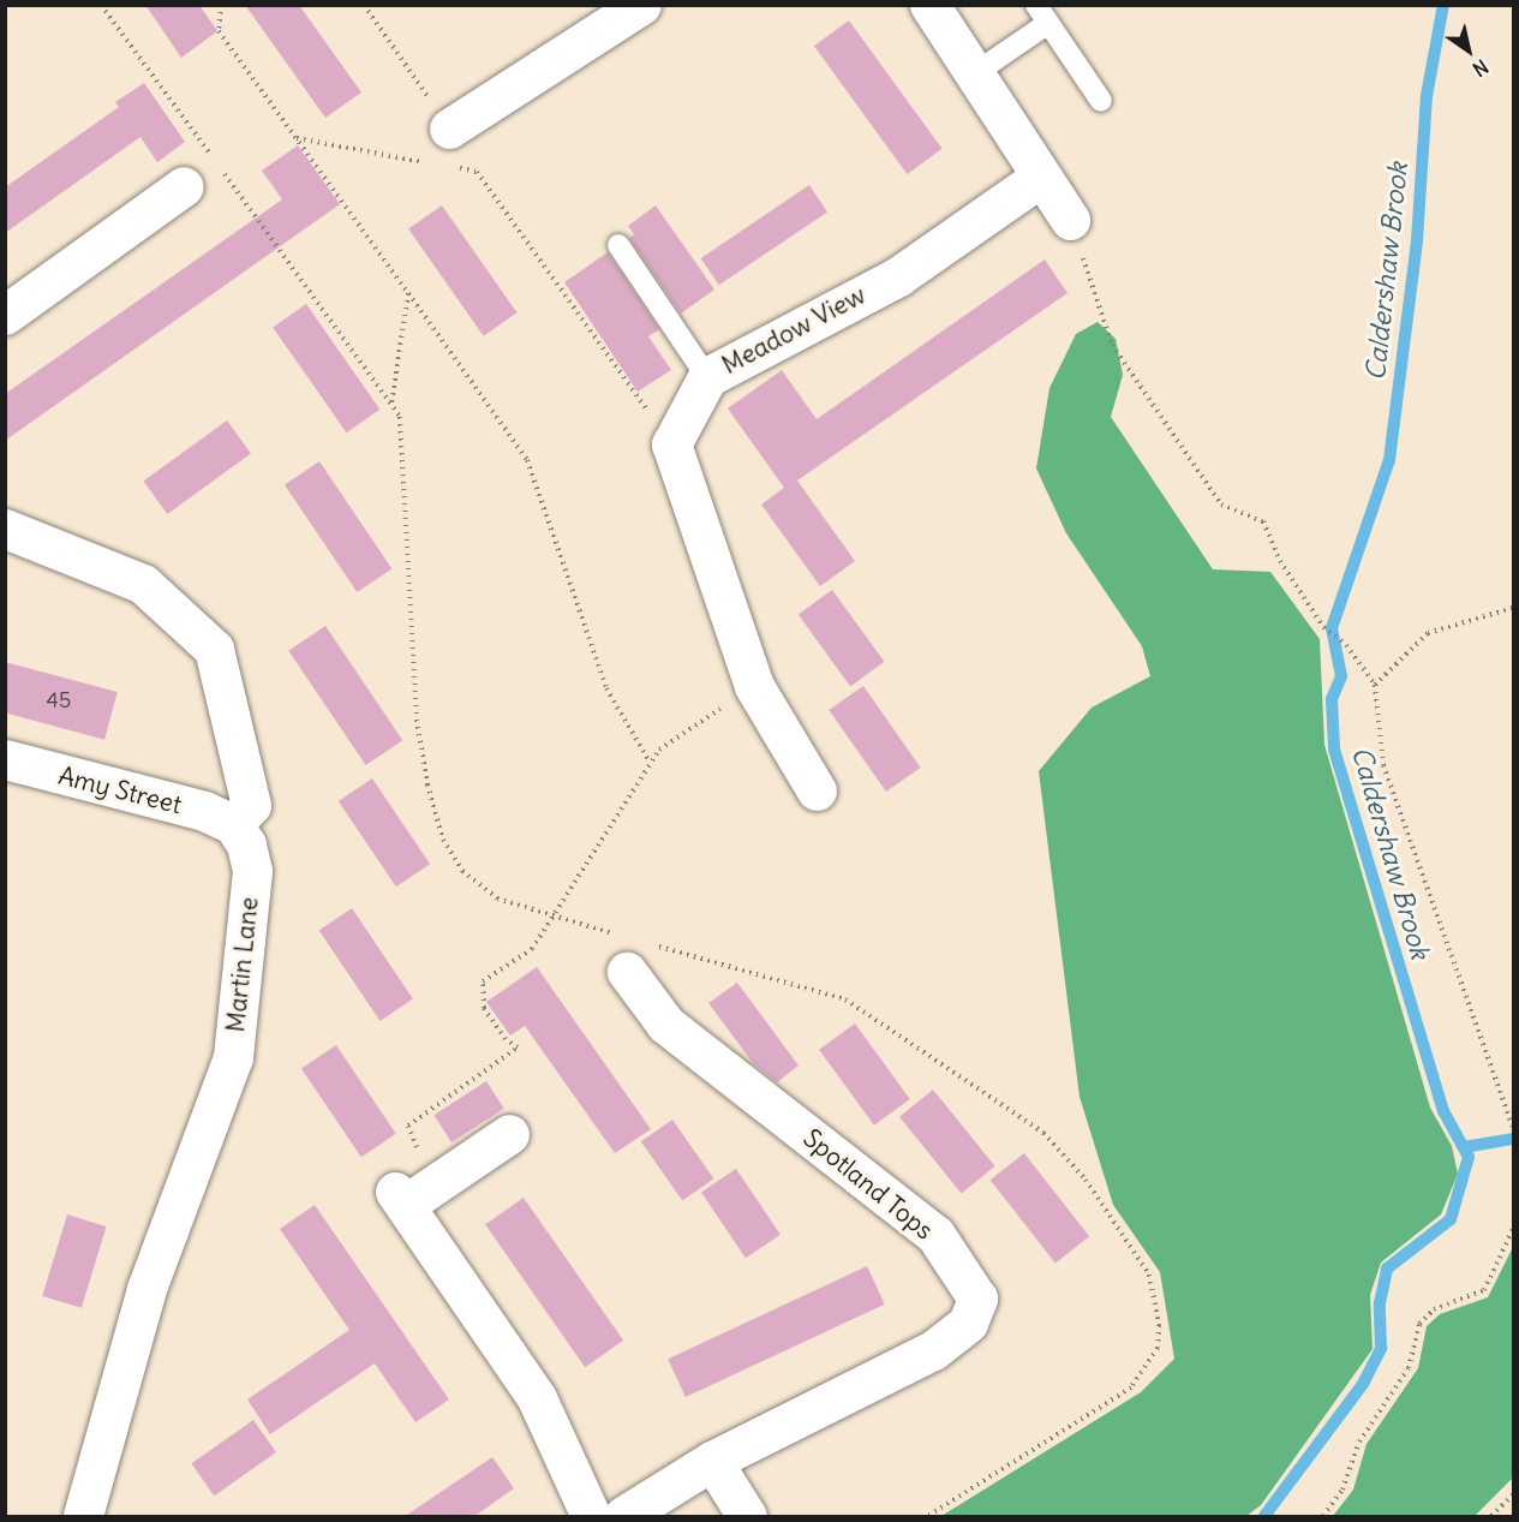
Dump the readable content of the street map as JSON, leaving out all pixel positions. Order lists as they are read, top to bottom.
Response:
{
  "streets": {
    "street": [
      "Meadow View",
      "Amy Street",
      "Martin Lane",
      "Spotland Tops"
    ]
  },
  "crossings": [
    ["Amy Street", "Martin Lane"]
  ],
  "water": ["Caldershaw Brook"],
  "house_numbers": ["45"],
  "north": "bottom right"
}
